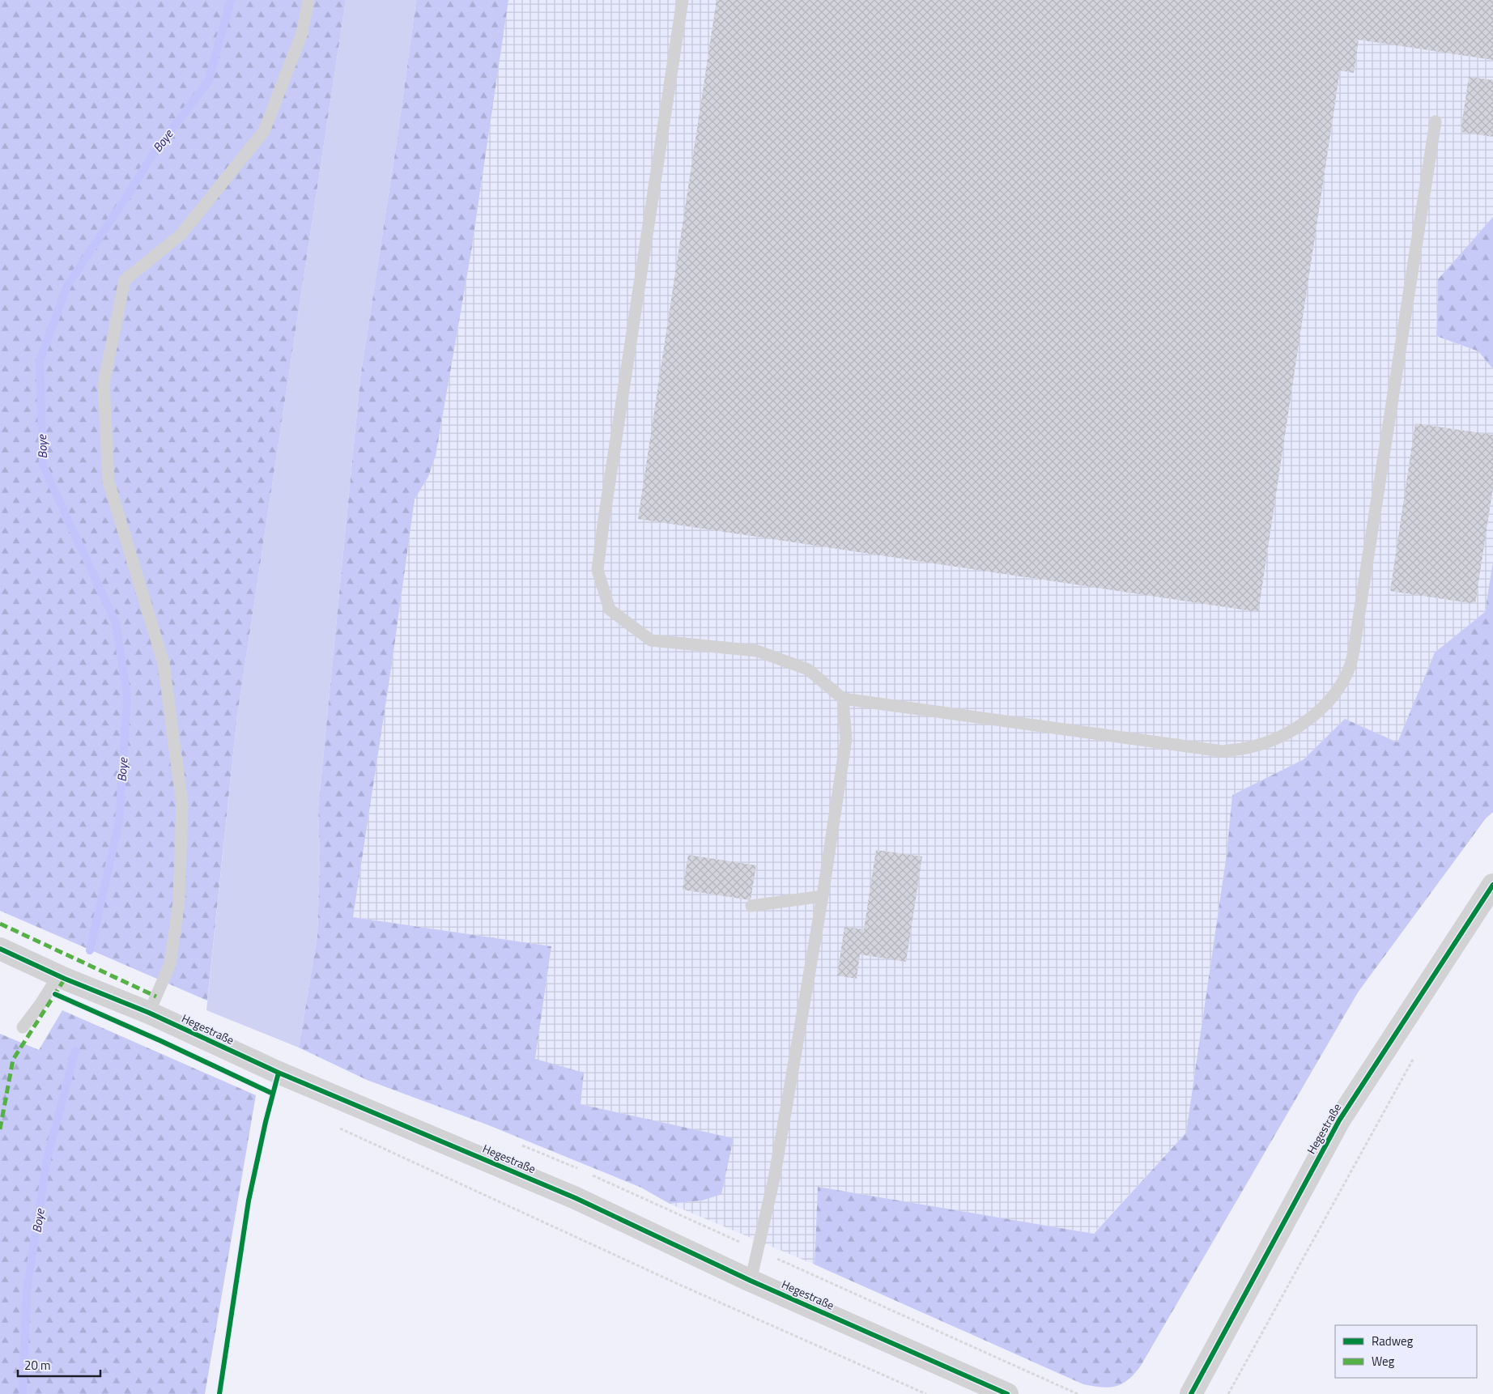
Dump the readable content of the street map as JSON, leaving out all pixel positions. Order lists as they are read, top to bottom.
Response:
{
  "streets": {
    "street": ["Hegestraße"]
  },
  "water": ["Boye"],
  "legend": ["Radweg", "Weg"],
  "scale_bar": "20 m"
}
